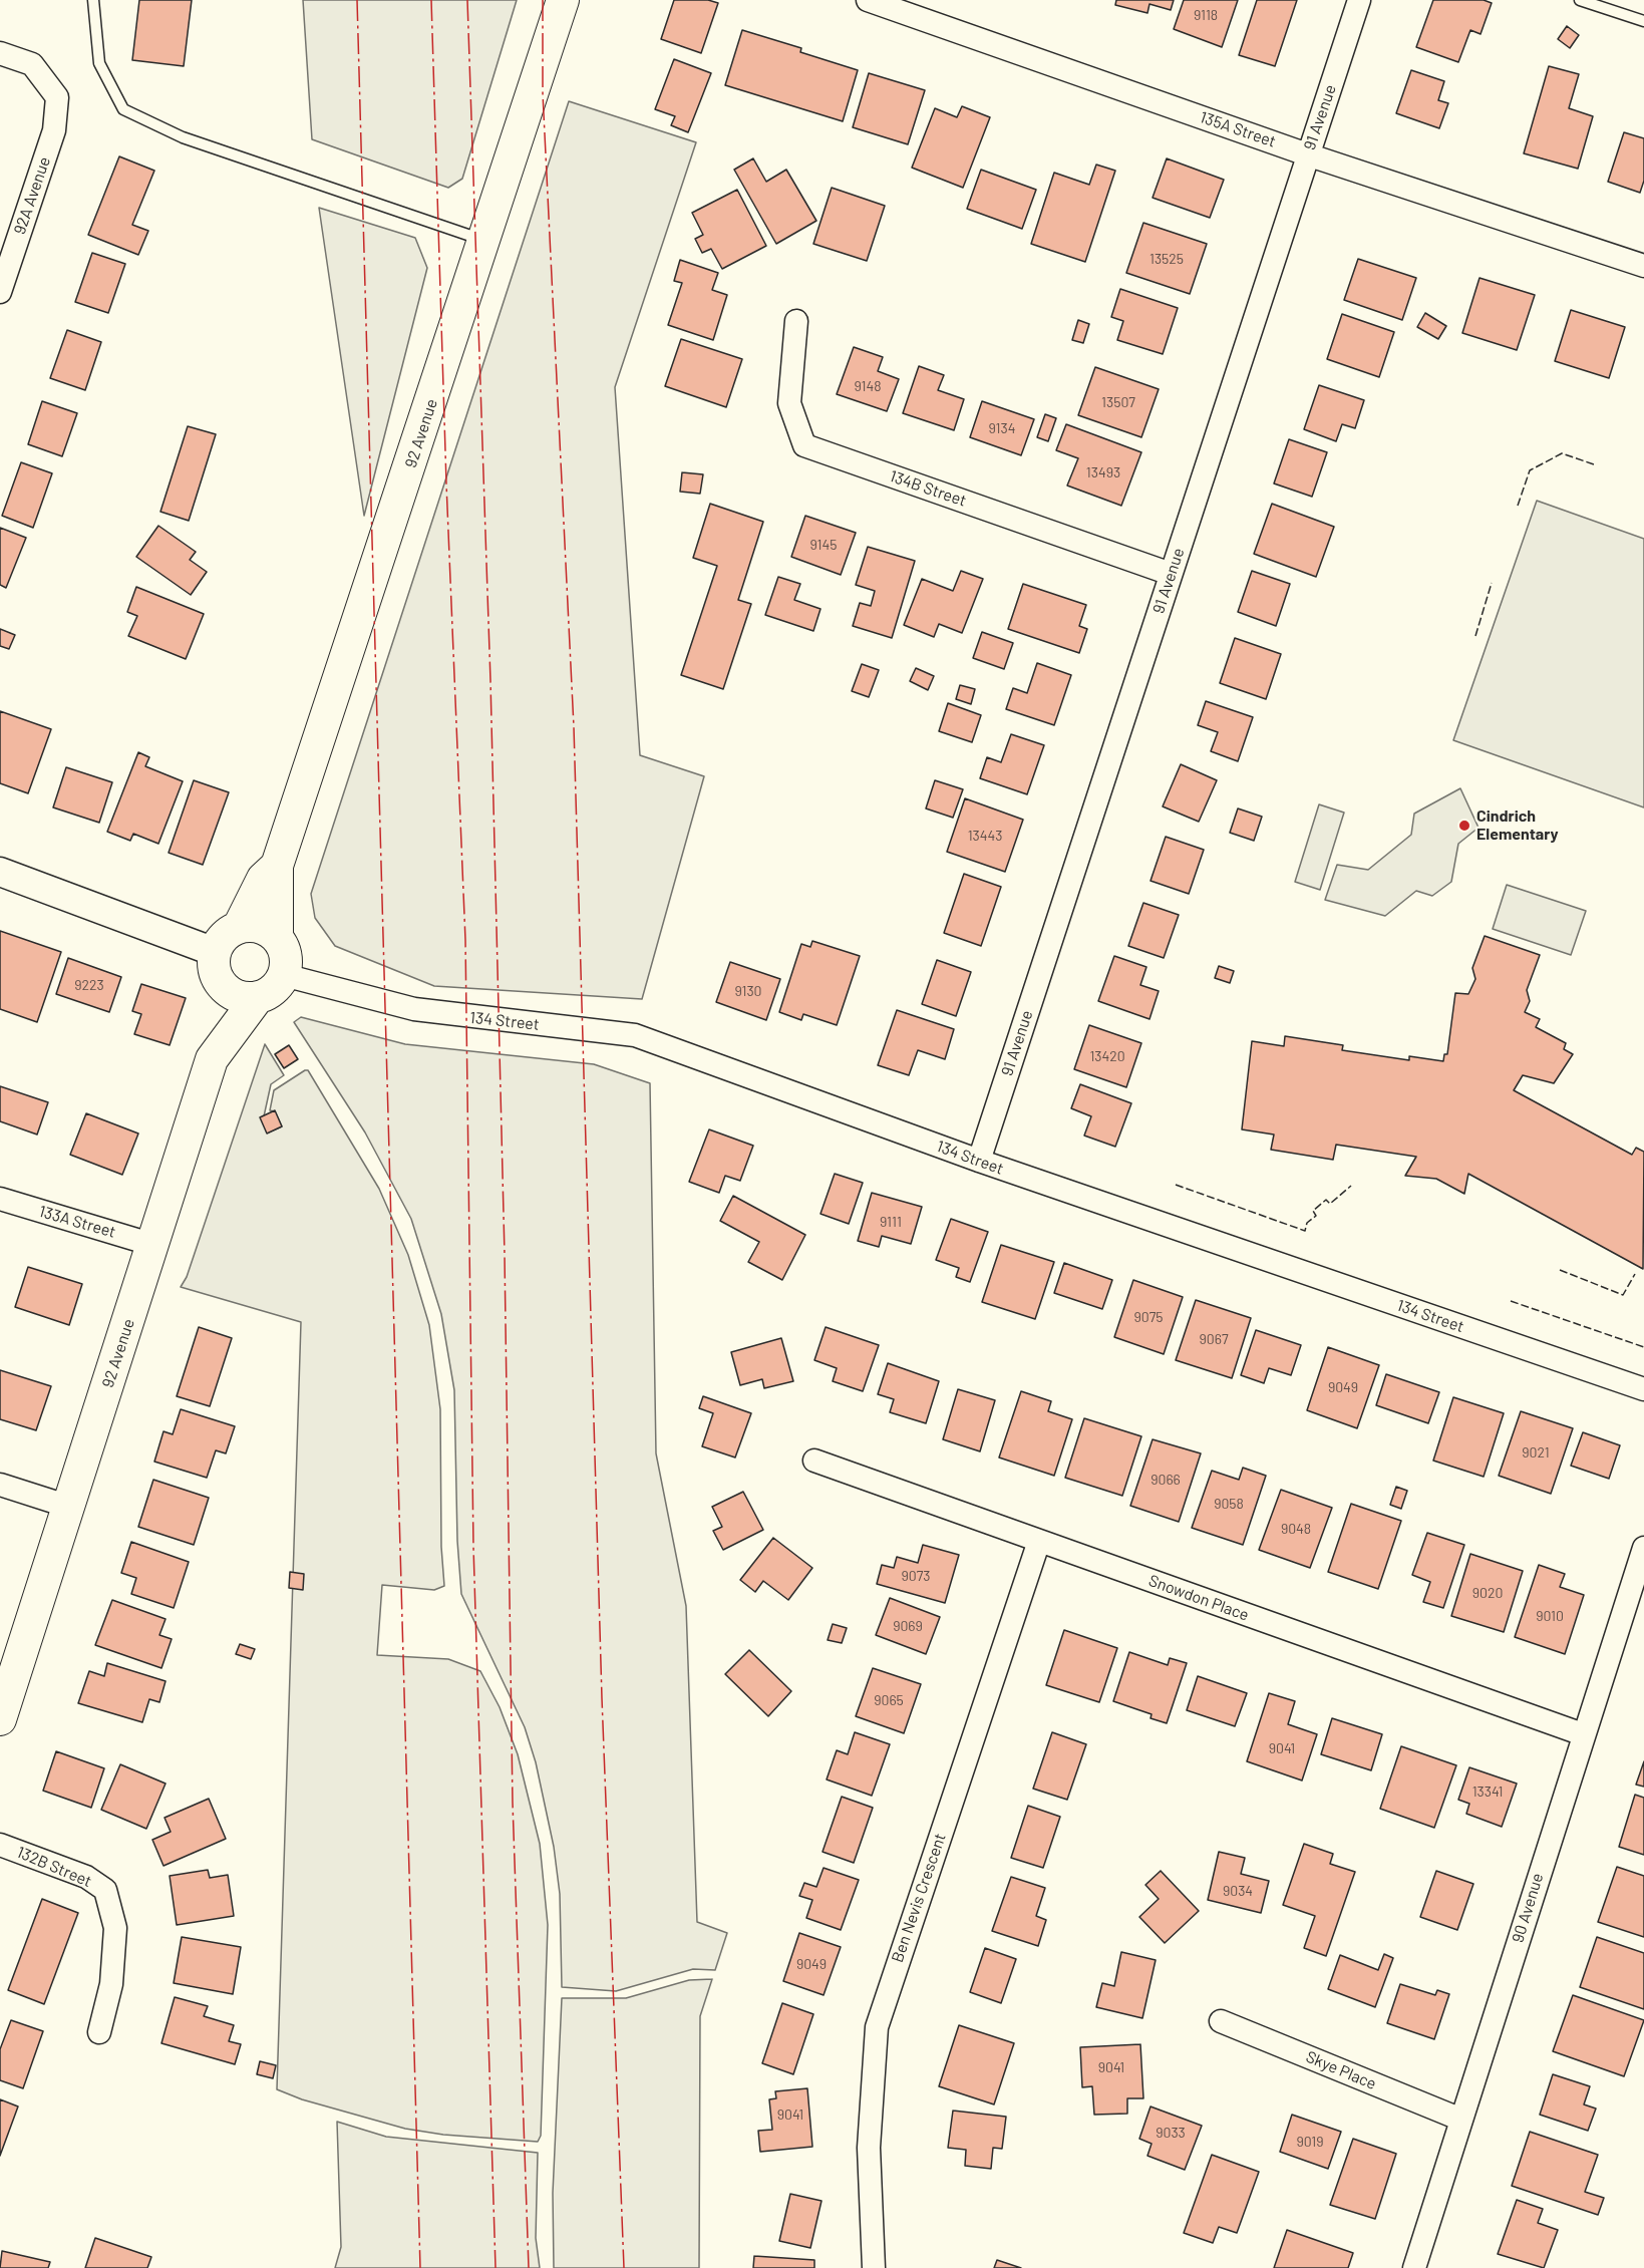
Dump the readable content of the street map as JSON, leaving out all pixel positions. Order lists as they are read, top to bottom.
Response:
{
  "streets": {
    "main road": ["92 Avenue"],
    "street": [
      "91 Avenue",
      "135A Street",
      "92A Avenue",
      "134B Street",
      "134 Street",
      "133A Street",
      "Snowdon Place",
      "132B Street",
      "Ben Nevis Crescent",
      "90 Avenue",
      "Skye Place"
    ]
  },
  "crossings": [
    ["91 Avenue", "135A Street"],
    ["91 Avenue", "134B Street"],
    ["91 Avenue", "134 Street"],
    ["92 Avenue", "134 Street"],
    ["92 Avenue", "133A Street"],
    ["Snowdon Place", "Ben Nevis Crescent"],
    ["Snowdon Place", "90 Avenue"],
    ["90 Avenue", "Skye Place"]
  ],
  "places": ["Cindrich Elementary"],
  "house_numbers": [
    "9118",
    "13525",
    "9148",
    "13507",
    "9134",
    "13493",
    "9145",
    "13443",
    "9223",
    "9130",
    "13420",
    "9111",
    "9075",
    "9067",
    "9049",
    "9021",
    "9066",
    "9058",
    "9048",
    "9073",
    "9020",
    "9010",
    "9069",
    "9065",
    "9041",
    "13341",
    "9034",
    "9049",
    "9041",
    "9041",
    "9033",
    "9019"
  ]
}
